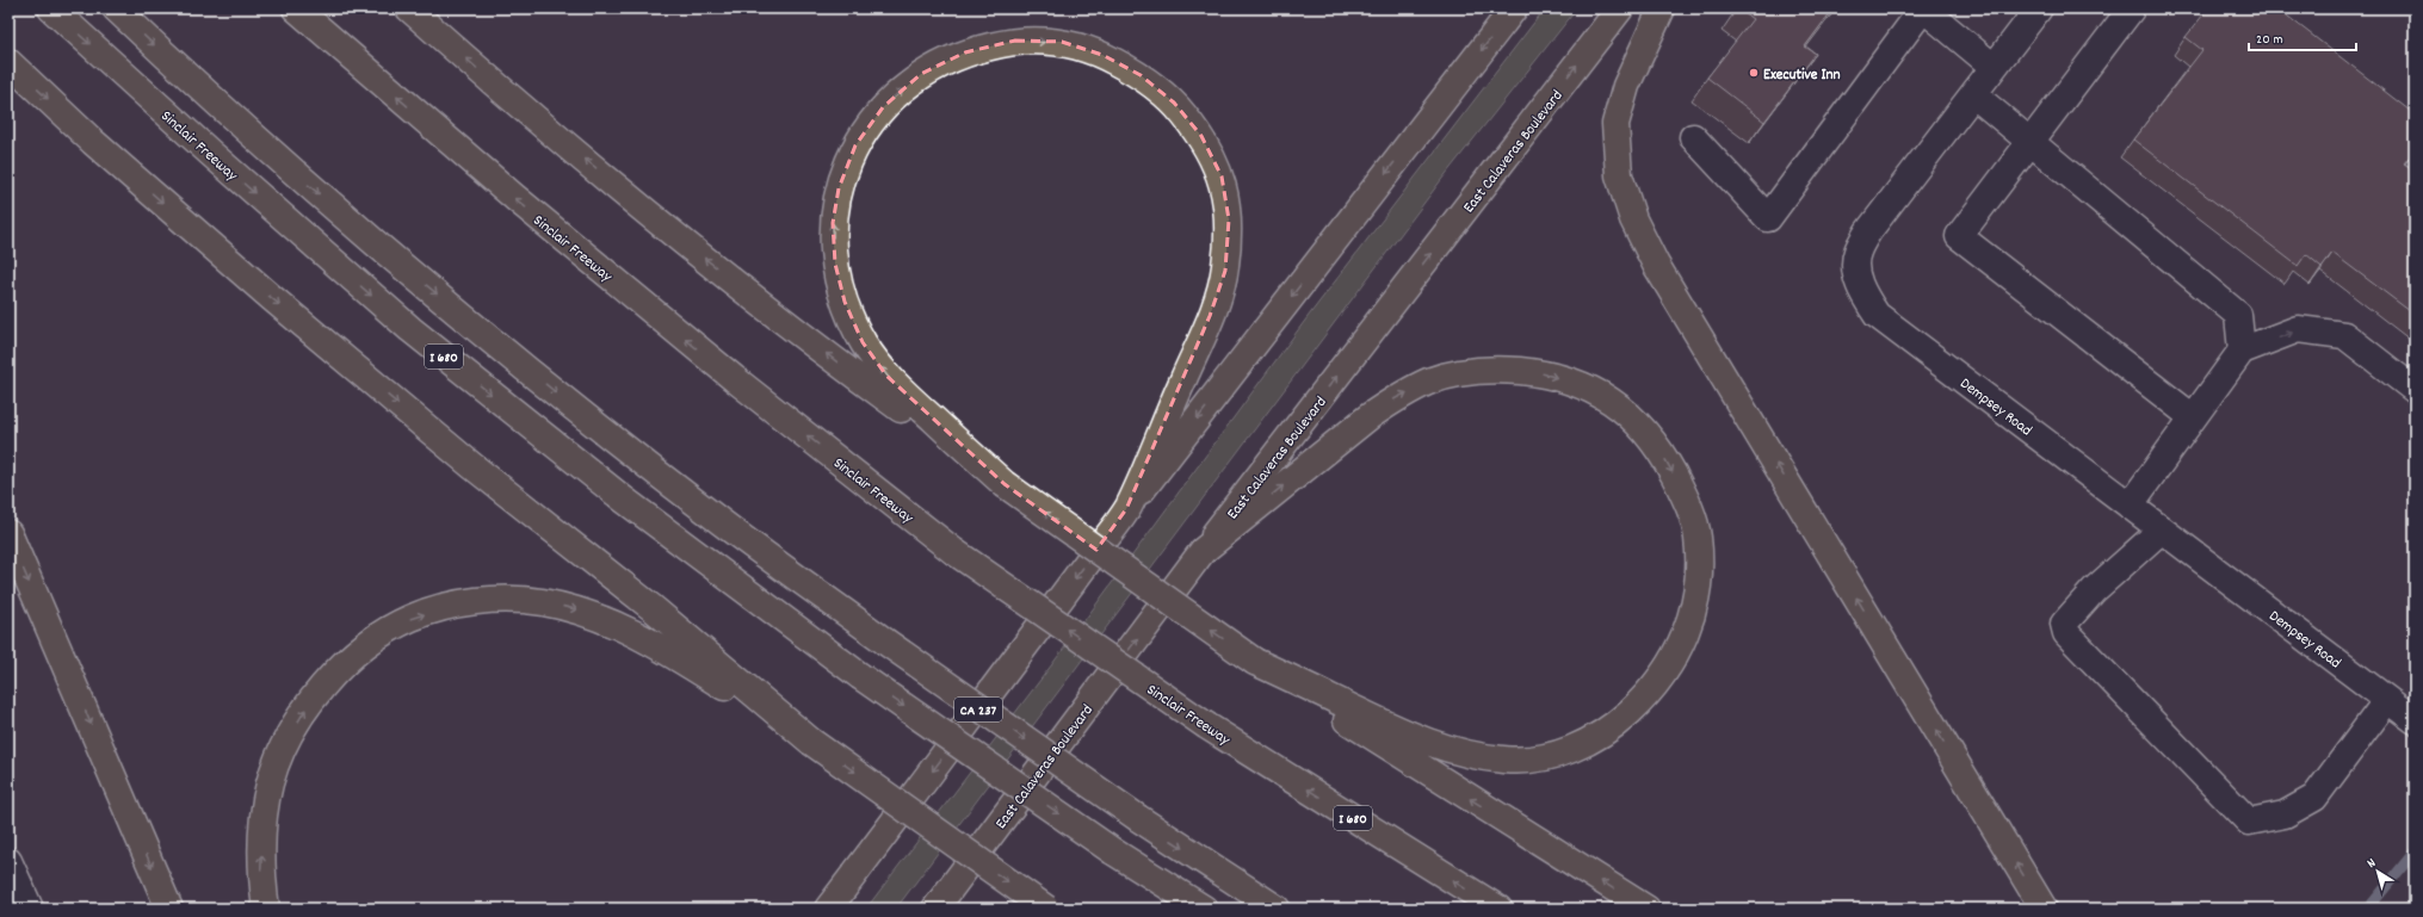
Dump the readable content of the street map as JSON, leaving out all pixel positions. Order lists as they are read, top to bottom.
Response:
{
  "streets": {
    "main road": [
      "Sinclair Freeway",
      "East Calaveras Boulevard",
      "I 680",
      "CA 237"
    ],
    "street": ["Dempsey Road"]
  },
  "places": ["Executive Inn"],
  "scale_bar": "20 m",
  "north": "top left"
}
